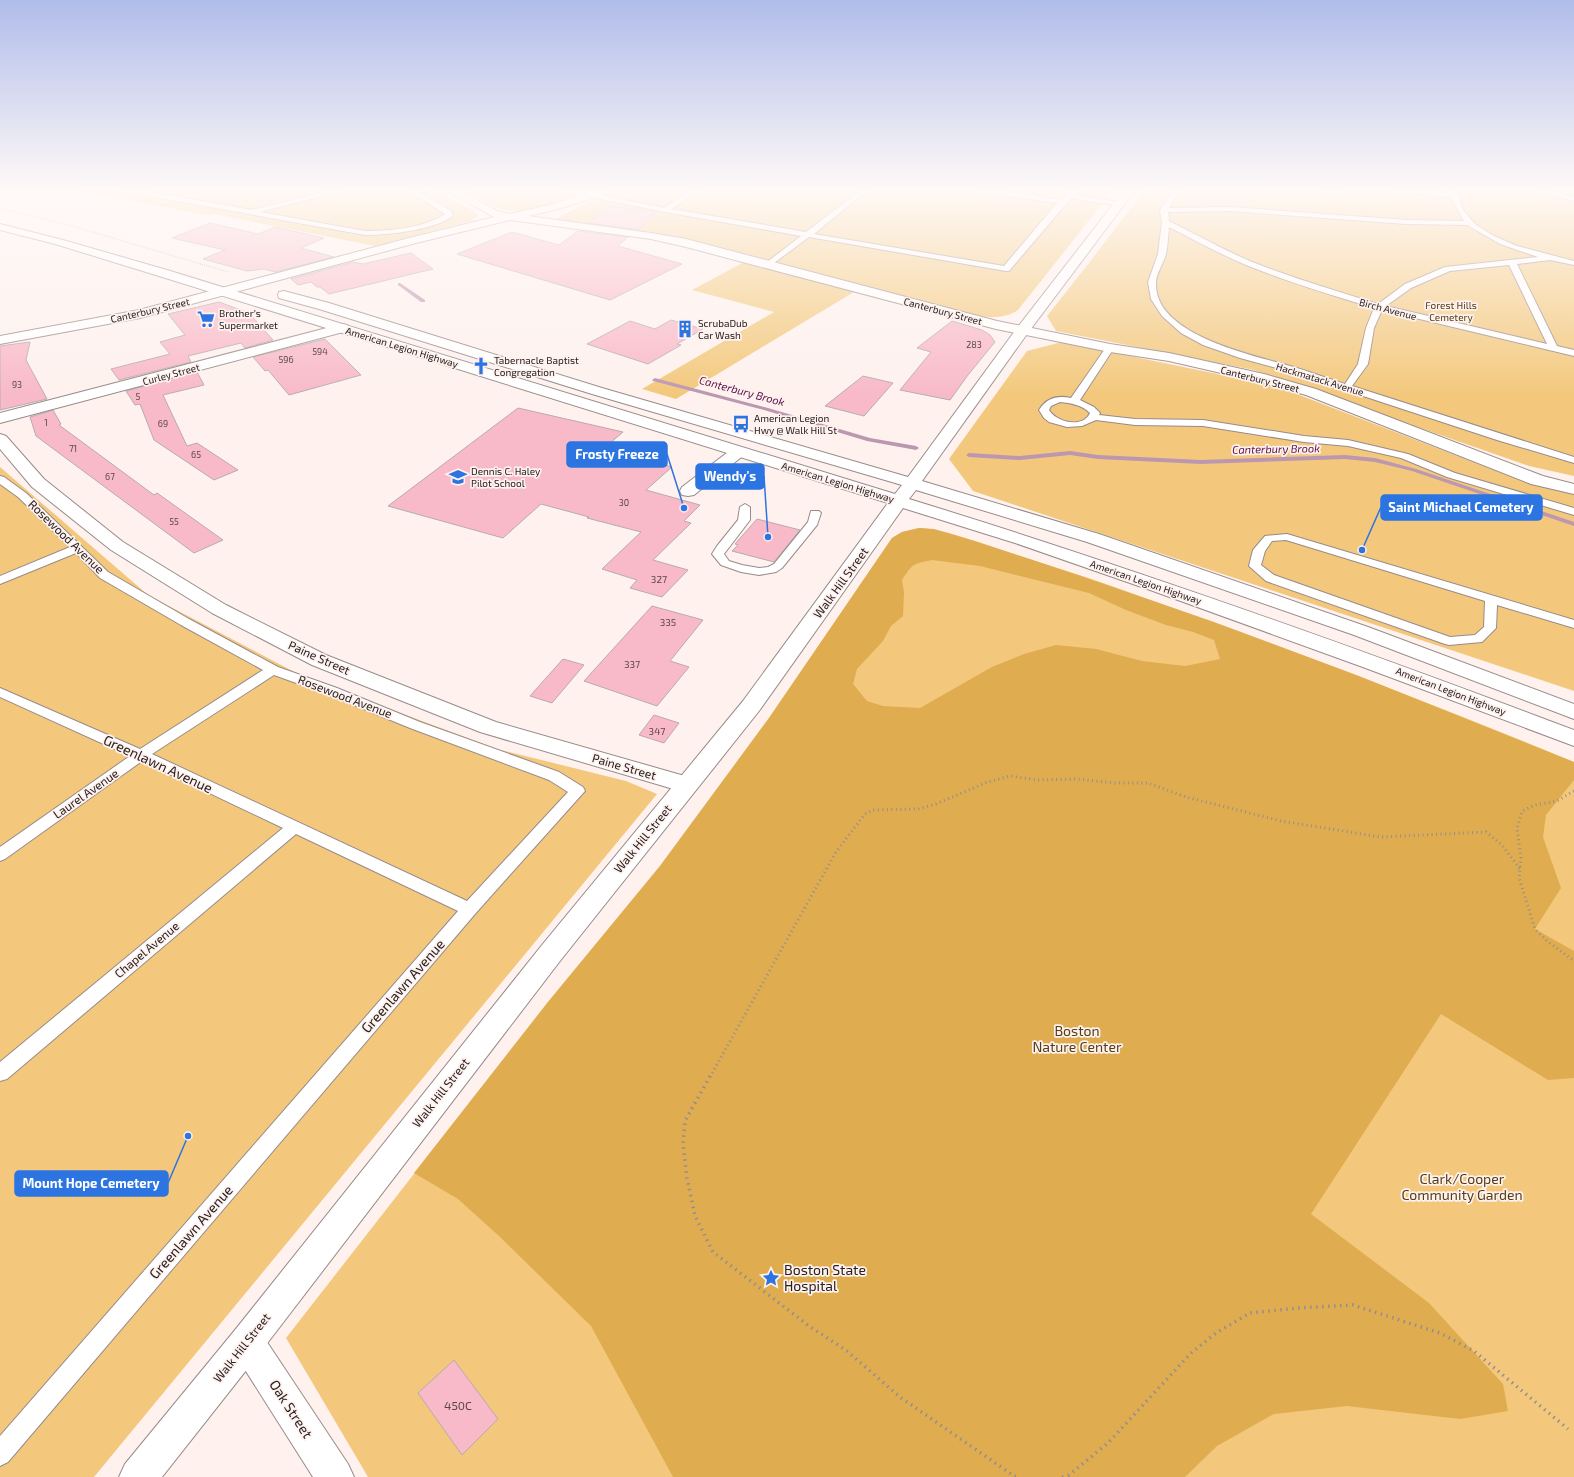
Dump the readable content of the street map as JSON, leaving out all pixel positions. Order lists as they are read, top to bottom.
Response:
{
  "streets": {
    "main road": [
      "Canterbury Street",
      "American Legion Highway",
      "Curley Street",
      "Walk Hill Street",
      "Paine Street",
      "Oak Street"
    ],
    "lane": [
      "Birch Avenue",
      "Hackmatack Avenue",
      "Rosewood Avenue",
      "Greenlawn Avenue",
      "Laurel Avenue",
      "Chapel Avenue"
    ]
  },
  "crossings": [
    ["Canterbury Street", "American Legion Highway"],
    ["Canterbury Street", "Walk Hill Street"],
    ["American Legion Highway", "Curley Street"],
    ["American Legion Highway", "Walk Hill Street"],
    ["Rosewood Avenue", "Greenlawn Avenue"],
    ["Rosewood Avenue", "Laurel Avenue"],
    ["Walk Hill Street", "Paine Street"],
    ["Walk Hill Street", "Oak Street"],
    ["Greenlawn Avenue", "Laurel Avenue"],
    ["Greenlawn Avenue", "Chapel Avenue"]
  ],
  "water": ["Canterbury Brook"],
  "parks": ["Forest Hills Cemetery", "Boston Nature Center", "Clark/Cooper Community Garden"],
  "places": {
    "supermarket": ["Brother’s Supermarket"],
    "building": ["ScrubaDub Car Wash"],
    "church": ["Tabernacle Baptist Congregation"],
    "bus stop": ["American Legion Hwy @ Walk Hill St"],
    "school or university": ["Dennis C. Haley Pilot School"],
    "other": [
      "Frosty Freeze",
      "Wendy's",
      "Saint Michael Cemetery",
      "Mount Hope Cemetery"
    ],
    "place": ["Boston State Hospital"]
  },
  "house_numbers": [
    "283",
    "594",
    "596",
    "93",
    "5",
    "1",
    "69",
    "71",
    "65",
    "67",
    "30",
    "55",
    "327",
    "335",
    "337",
    "347",
    "450C"
  ]
}
